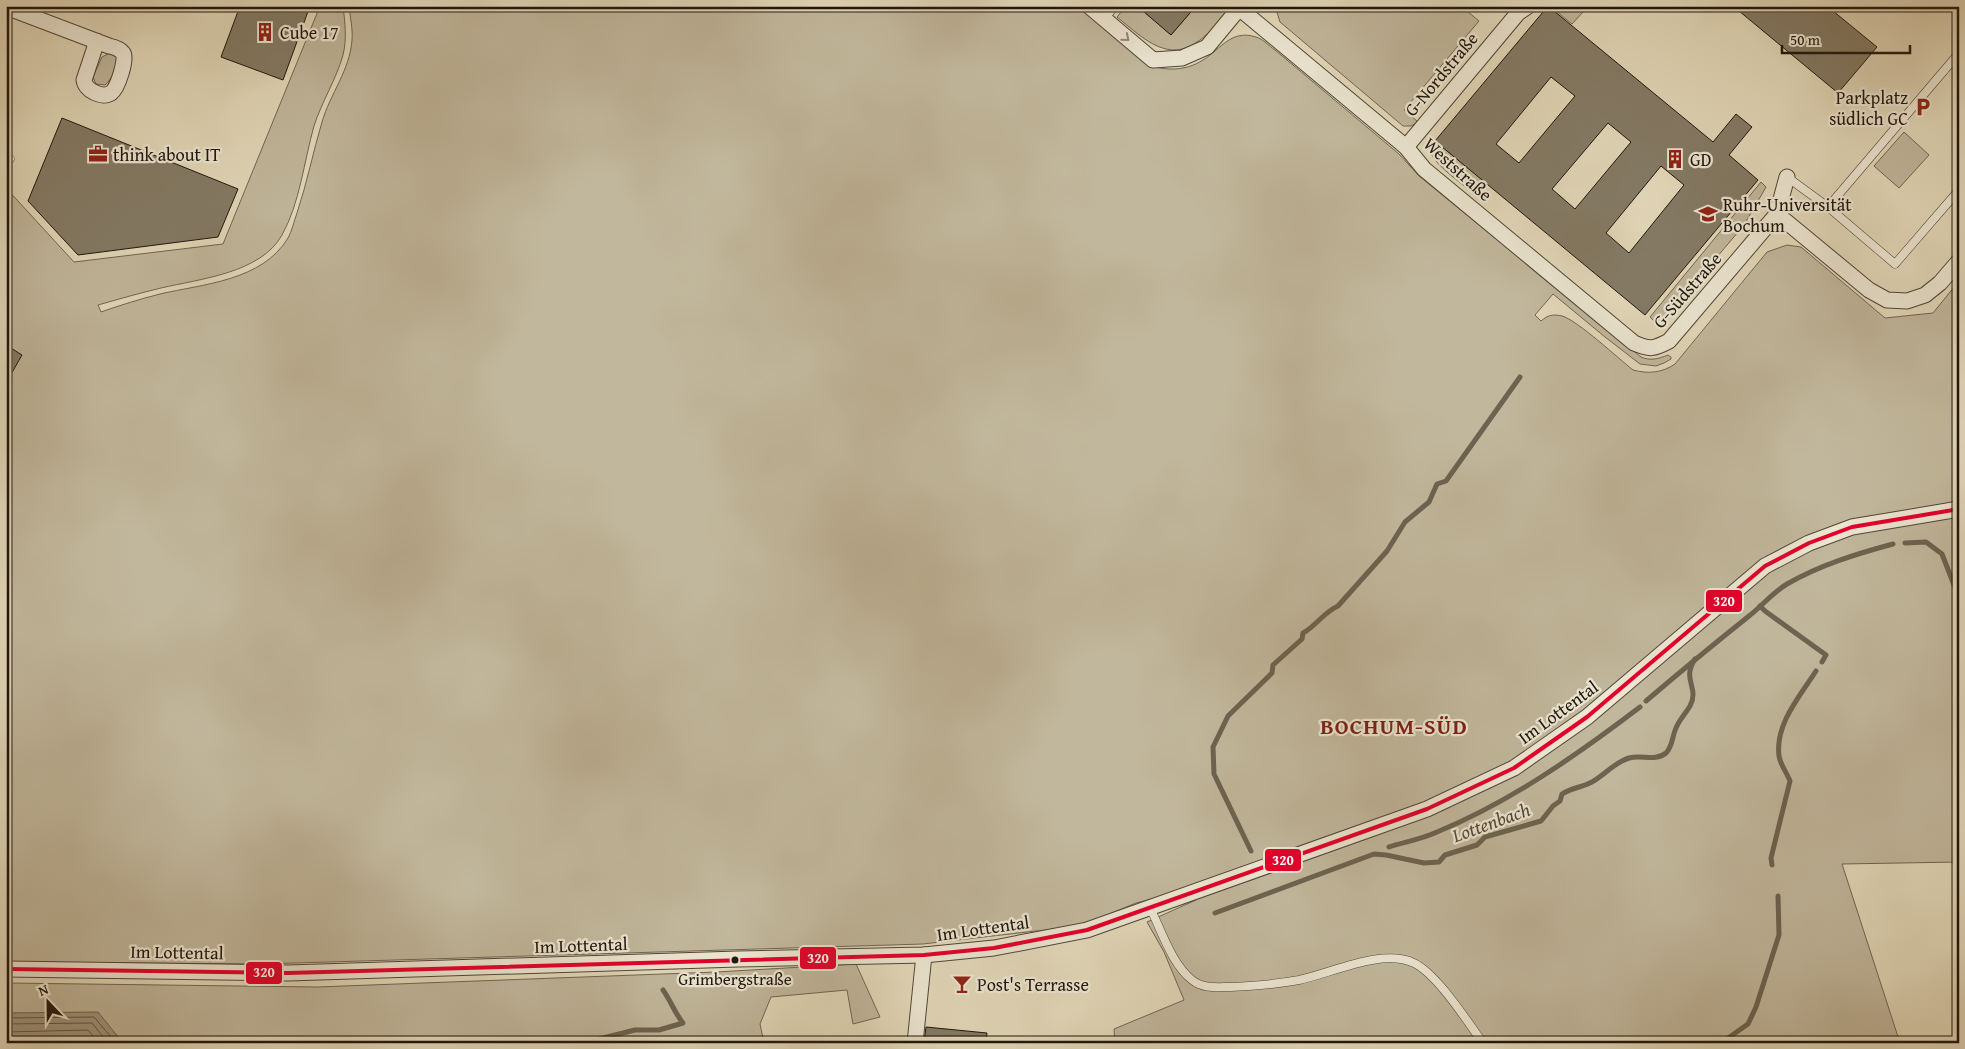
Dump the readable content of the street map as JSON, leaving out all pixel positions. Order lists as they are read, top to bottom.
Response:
{
  "streets": {
    "street": [
      "G-Nordstraße",
      "Weststraße",
      "G-Südstraße",
      "Im Lottental"
    ]
  },
  "crossings": [
    ["G-Nordstraße", "Weststraße"],
    ["Weststraße", "G-Südstraße"]
  ],
  "districts": ["BOCHUM-SÜD"],
  "water": ["Lottenbach"],
  "places": {
    "building": ["Cube 17", "GD"],
    "parking": ["Parkplatz südlich GC"],
    "office": ["think about IT"],
    "school or university": ["Ruhr-Universität Bochum"],
    "other": ["Grimbergstraße"],
    "bar": ["Post's Terrasse"]
  },
  "lines": ["transit line 320"],
  "scale_bar": "50 m",
  "north": "top"
}
